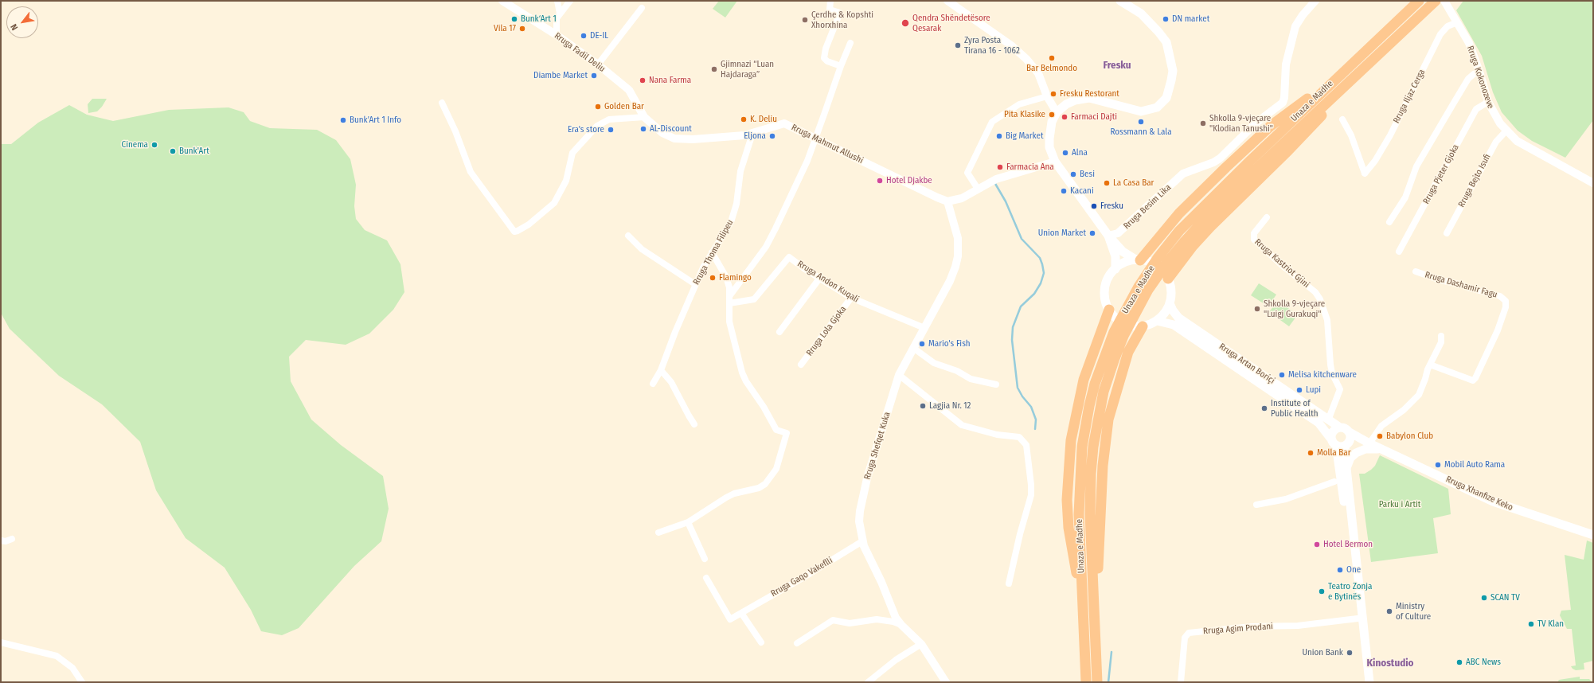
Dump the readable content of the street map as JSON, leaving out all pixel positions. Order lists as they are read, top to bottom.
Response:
{
  "streets": {
    "highway": ["Unaza e Madhe"],
    "main road": ["Rruga Artan Boriçi", "Rruga Xhanfize Keko"],
    "street": [
      "Rruga Fadil Deliu",
      "Rruga Kokonozeve",
      "Rruga Iljaz Cerga",
      "Rruga Mahmut Allushi",
      "Rruga Pjeter Gjoka",
      "Rruga Bejto Isufi",
      "Rruga Besim Lika",
      "Rruga Thoma Filipeu",
      "Rruga Kastriot Gjini",
      "Rruga Andon Kuqali",
      "Rruga Dashamir Fagu",
      "Rruga Lola Gjoka",
      "Rruga Shefqet Kuka",
      "Rruga Gaqo Vakeflli",
      "Rruga Agim Prodani"
    ]
  },
  "crossings": [
    ["Rruga Fadil Deliu", "Rruga Mahmut Allushi"],
    ["Rruga Kokonozeve", "Rruga Iljaz Cerga"],
    ["Rruga Kokonozeve", "Rruga Pjeter Gjoka"],
    ["Rruga Kokonozeve", "Rruga Bejto Isufi"],
    ["Rruga Mahmut Allushi", "Rruga Thoma Filipeu"],
    ["Rruga Mahmut Allushi", "Rruga Shefqet Kuka"],
    ["Rruga Kastriot Gjini", "Rruga Artan Boriçi"],
    ["Rruga Andon Kuqali", "Rruga Lola Gjoka"],
    ["Rruga Andon Kuqali", "Rruga Shefqet Kuka"],
    ["Rruga Artan Boriçi", "Rruga Xhanfize Keko"],
    ["Rruga Shefqet Kuka", "Rruga Gaqo Vakeflli"]
  ],
  "districts": ["Fresku", "Kinostudio"],
  "parks": ["Parku i Artit"],
  "places": [
    "Bunk‘Art 1",
    "DN market",
    "Çerdhe & Kopshti Xhorxhina",
    "Qendra Shëndetësore Qesarak",
    "Vila 17",
    "DE-IL",
    "Zyra Posta Tirana 16 - 1062",
    "Bar Belmondo",
    "Gjimnazi “Luan Hajdaraga”",
    "Diambe Market",
    "Nana Farma",
    "Fresku Restorant",
    "Golden Bar",
    "Pita Klasike",
    "Farmaci Dajti",
    "K. Deliu",
    "Bunk'Art 1 Info",
    "Rossmann & Lala",
    "Shkolla 9-vjeçare \"Klodian Tanushi\"",
    "AL-Discount",
    "Era's store",
    "Eljona",
    "Big Market",
    "Cinema",
    "Bunk'Art",
    "Alna",
    "Farmacia Ana",
    "Besi",
    "Hotel Djakbe",
    "La Casa Bar",
    "Kacani",
    "Fresku",
    "Union Market",
    "Flamingo",
    "Shkolla 9-vjeçare \"Luigj Gurakuqi\"",
    "Mario's Fish",
    "Melisa kitchenware",
    "Lupi",
    "Lagjia Nr. 12",
    "Institute of Public Health",
    "Babylon Club",
    "Molla Bar",
    "Mobil Auto Rama",
    "Hotel Bermon",
    "One",
    "Teatro Zonja e Bytinës",
    "SCAN TV",
    "Ministry of Culture",
    "TV Klan",
    "Union Bank",
    "ABC News"
  ],
  "north": "bottom left"
}
